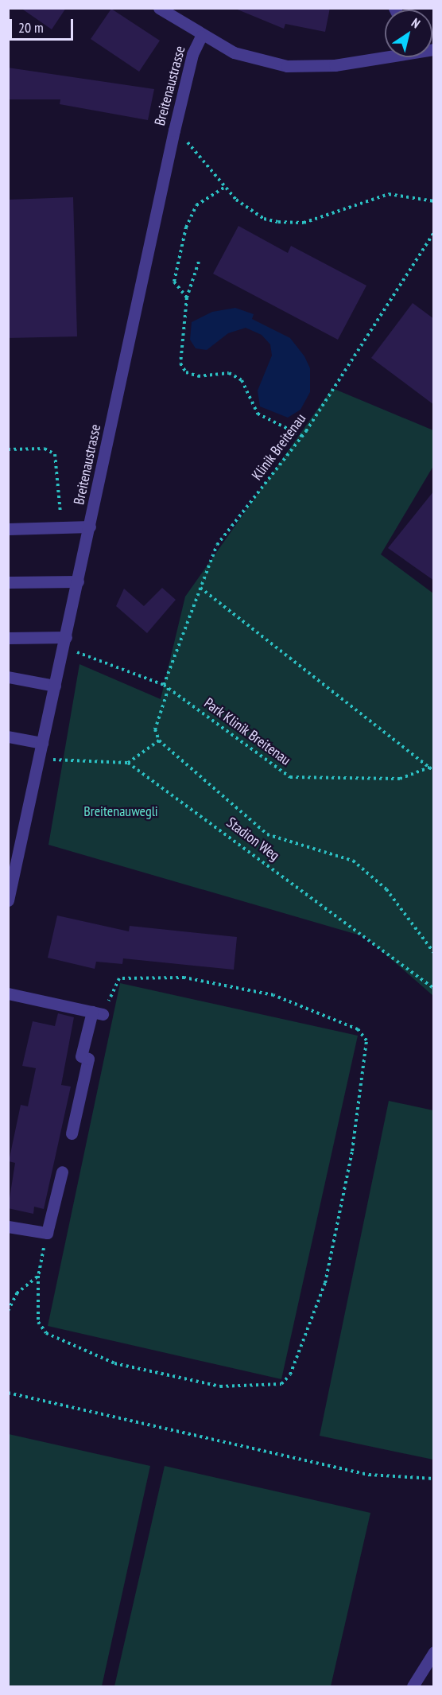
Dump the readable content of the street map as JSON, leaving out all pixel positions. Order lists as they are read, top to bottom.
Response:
{
  "streets": {
    "street": ["Breitenaustrasse"],
    "path": ["Klinik Breitenau", "Park Klinik Breitenau", "Stadion Weg"]
  },
  "crossings": [
    ["Breitenaustrasse", "Park Klinik Breitenau"],
    ["Klinik Breitenau", "Park Klinik Breitenau"]
  ],
  "parks": ["Breitenauwegli"],
  "scale_bar": "20 m",
  "north": "top right"
}
